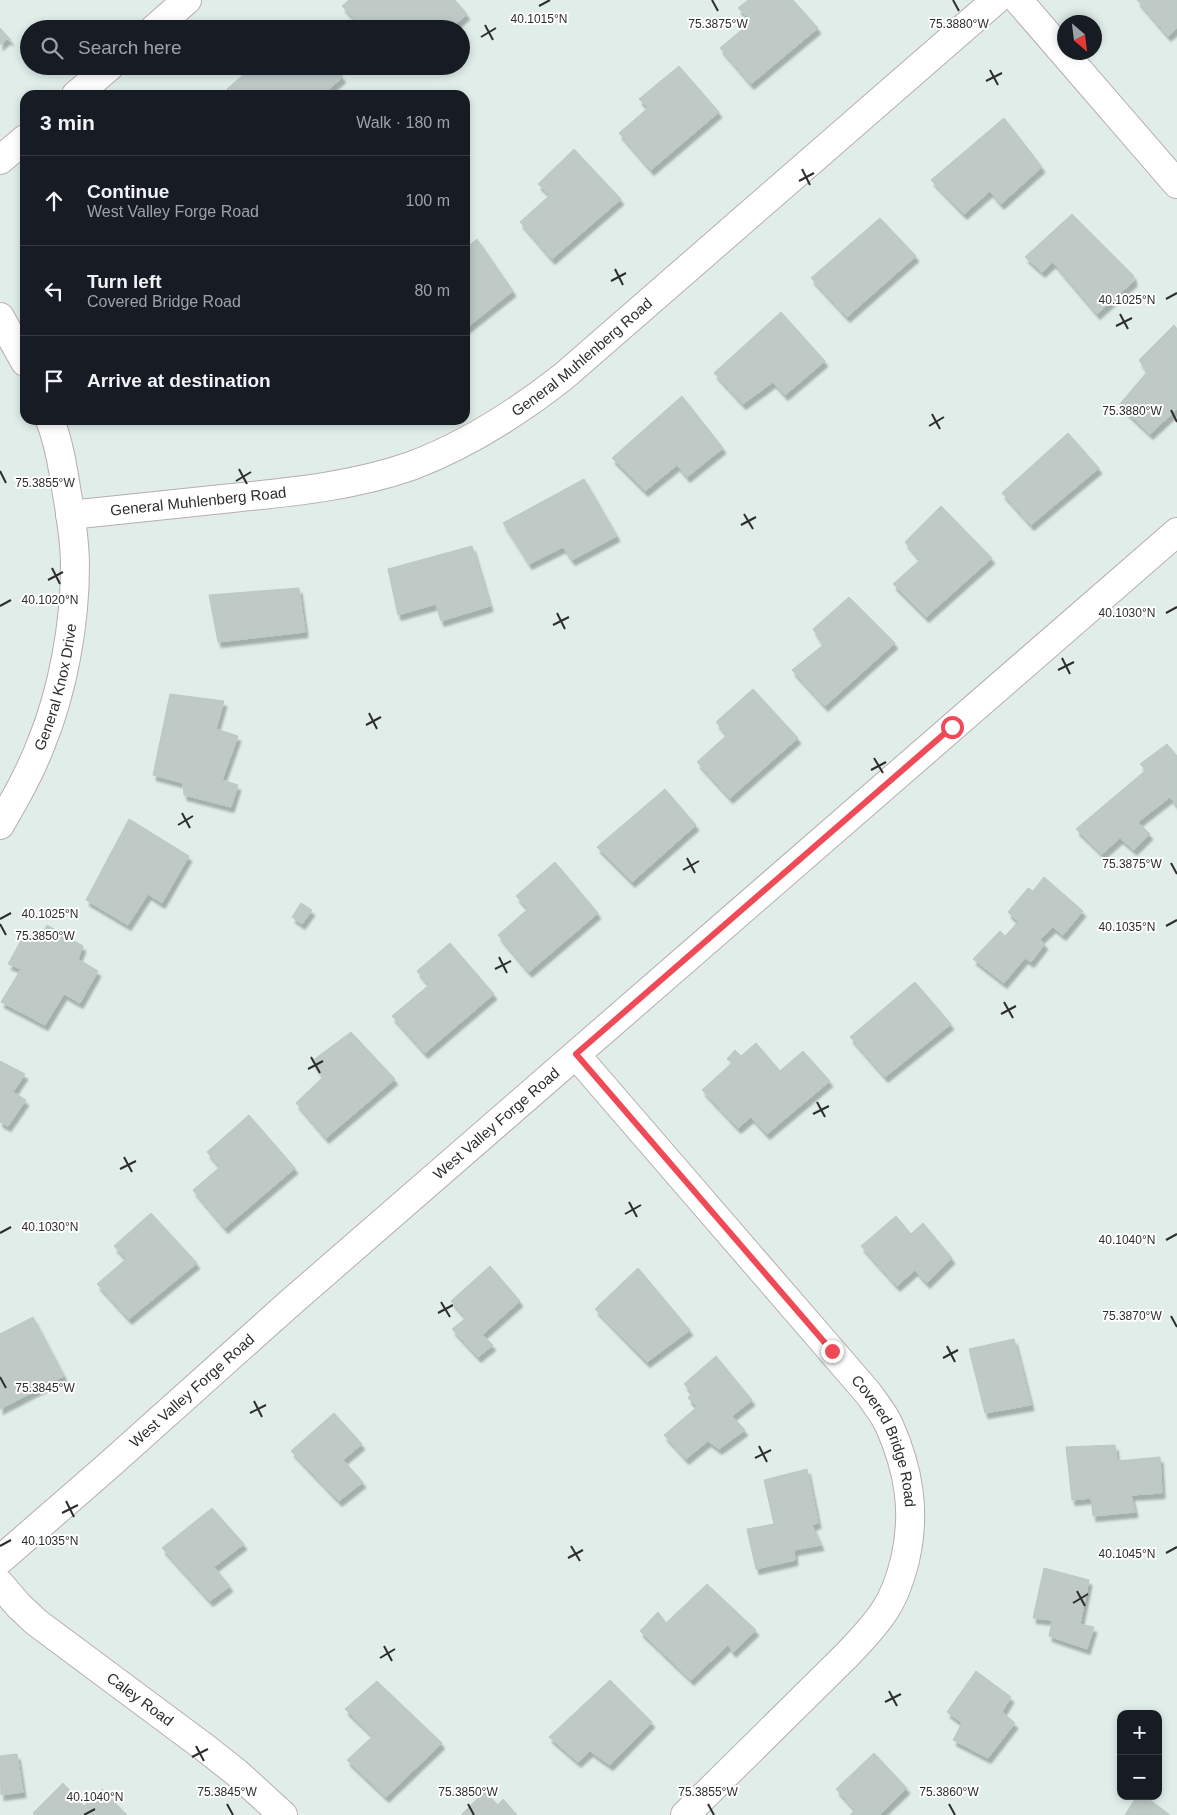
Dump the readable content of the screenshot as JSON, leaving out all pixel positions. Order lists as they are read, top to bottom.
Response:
{
  "streets": {
    "street": [
      "General Muhlenberg Road",
      "General Knox Drive",
      "West Valley Forge Road",
      "Covered Bridge Road",
      "Caley Road"
    ]
  },
  "crossings": [
    ["General Muhlenberg Road", "General Knox Drive"],
    ["West Valley Forge Road", "Covered Bridge Road"]
  ],
  "north": "bottom right",
  "page": {
    "search": "Search here",
    "heading": ["3 min", "Walk · 180 m"],
    "list": [
      ["Continue", "West Valley Forge Road", "100 m"],
      ["Turn left", "Covered Bridge Road", "80 m"],
      "Arrive at destination"
    ],
    "map_buttons": ["+", "−"]
  },
  "coordinates": [
    "40.1015°N",
    "75.3875°W",
    "75.3880°W",
    "40.1025°N",
    "75.3855°W",
    "40.1020°N",
    "40.1030°N",
    "40.1035°N",
    "75.3850°W",
    "40.1040°N",
    "75.3870°W",
    "75.3845°W",
    "40.1045°N",
    "75.3860°W"
  ]
}
